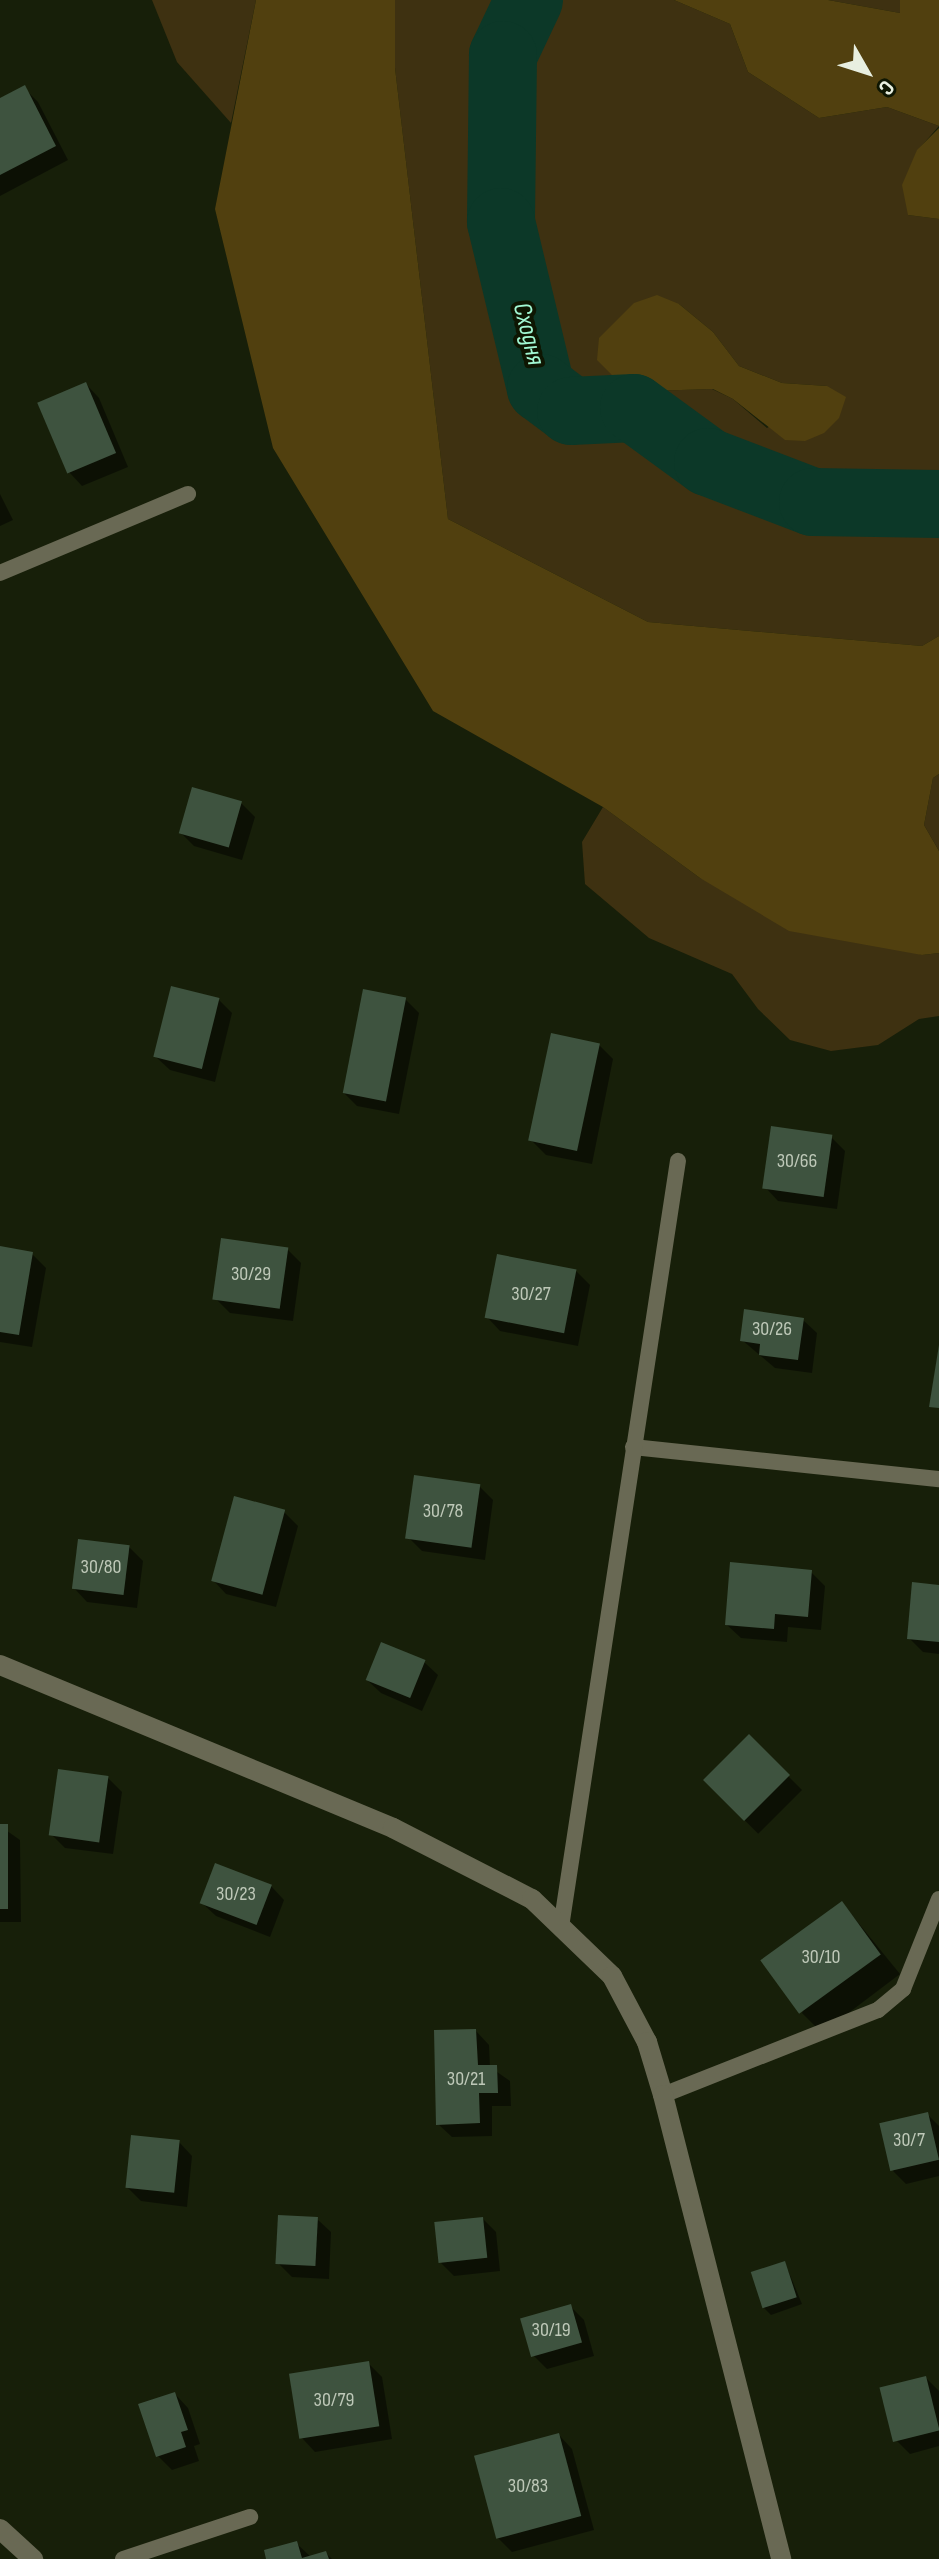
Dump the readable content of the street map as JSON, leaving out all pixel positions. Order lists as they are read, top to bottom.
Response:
{
  "water": ["Сходня"],
  "house_numbers": [
    "30/66",
    "30/29",
    "30/27",
    "30/26",
    "30/78",
    "30/80",
    "30/23",
    "30/10",
    "30/21",
    "30/7",
    "30/19",
    "30/79",
    "30/83"
  ],
  "north": "bottom right"
}
